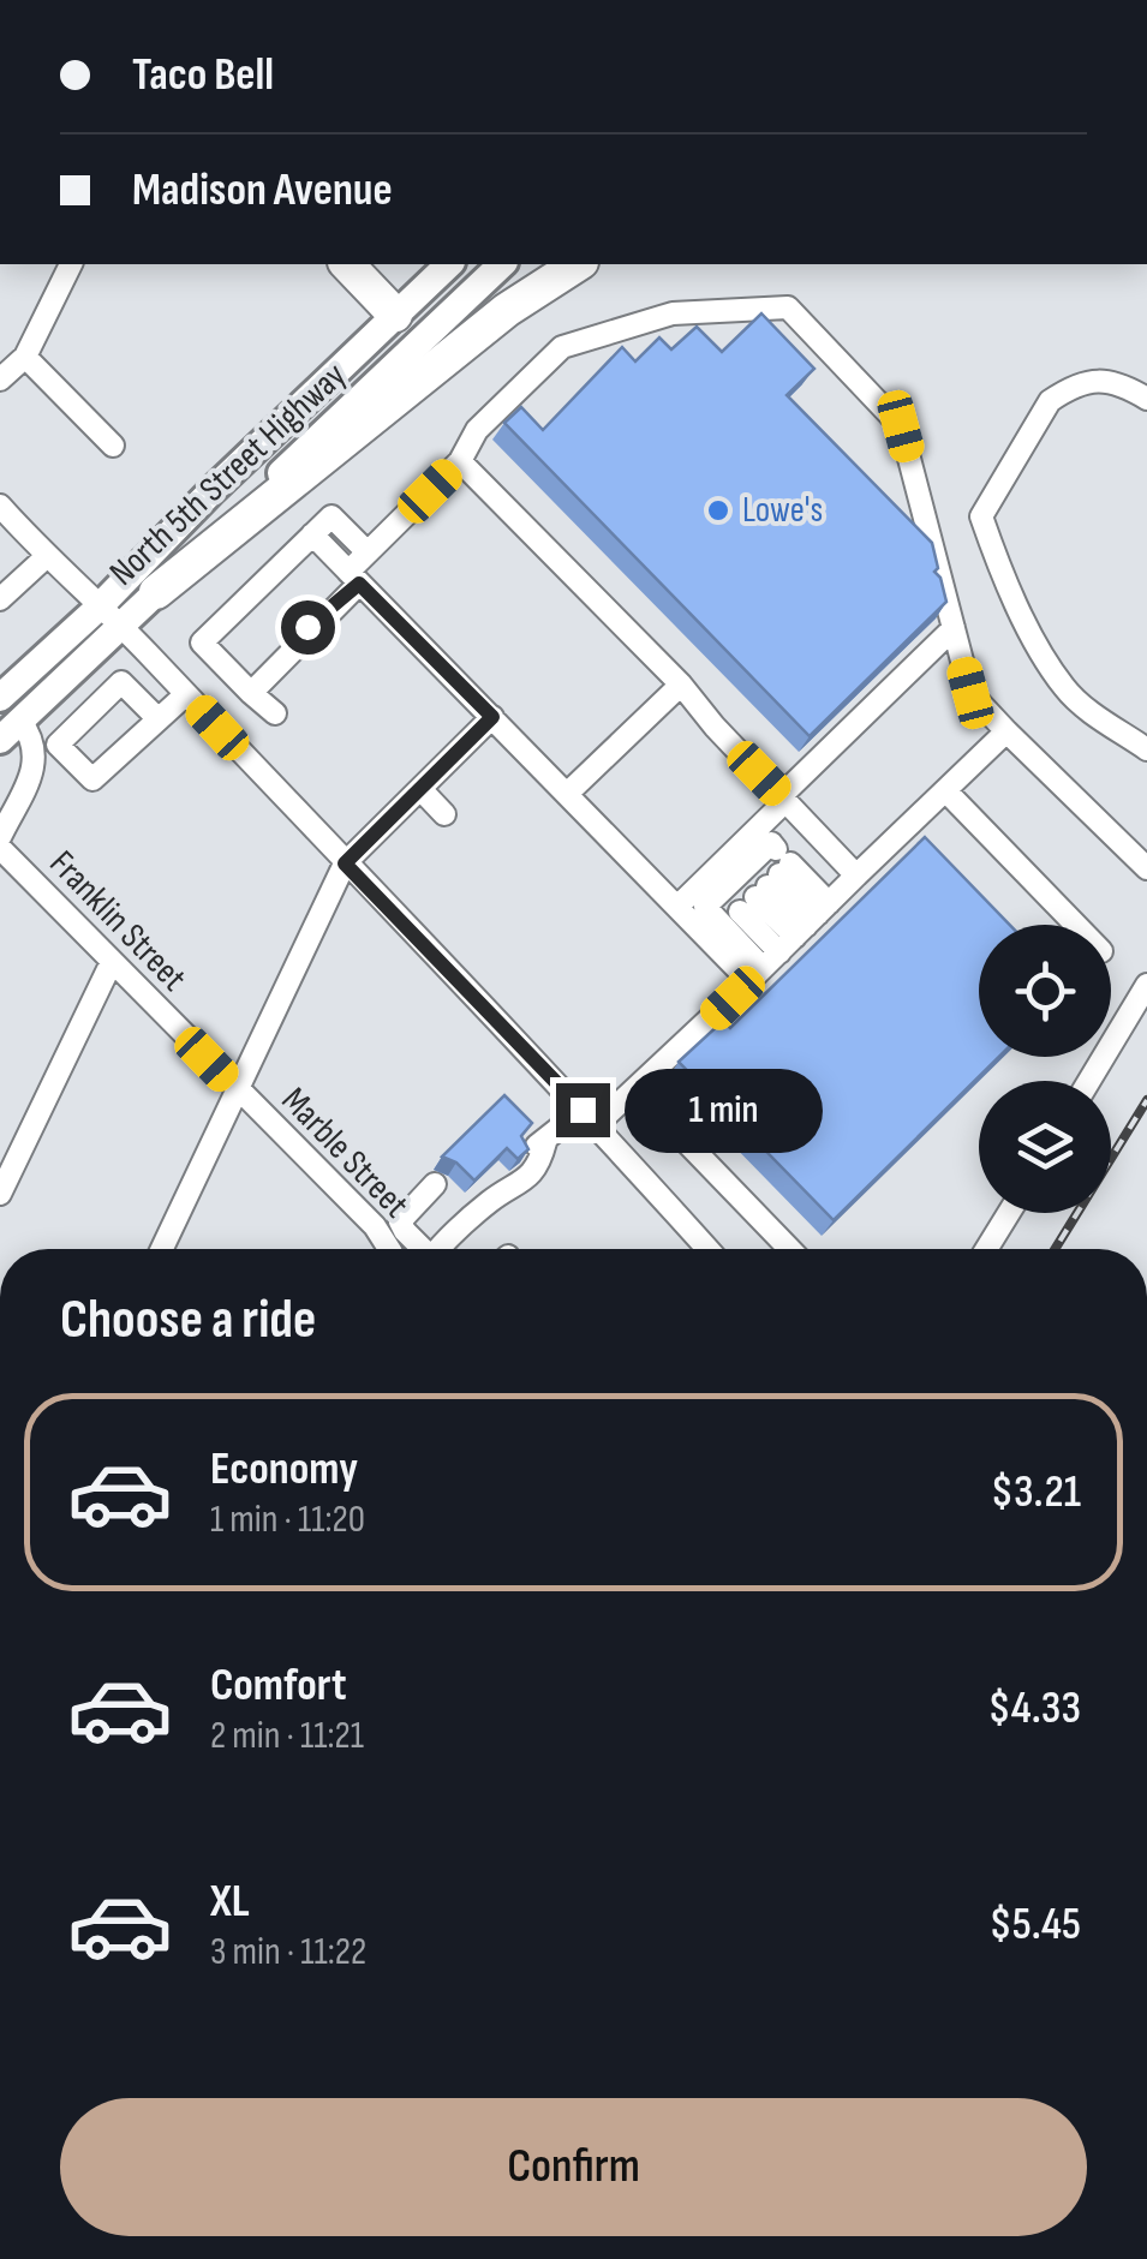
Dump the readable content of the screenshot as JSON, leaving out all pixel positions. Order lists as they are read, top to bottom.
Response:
{
  "streets": {
    "main road": ["North 5th Street Highway"],
    "street": ["Franklin Street", "Marble Street"]
  },
  "crossings": [
    ["Franklin Street", "Marble Street"]
  ],
  "places": ["Lowe's"],
  "page": {
    "banner": ["Taco Bell", "Madison Avenue"],
    "bubble": "1 min",
    "heading": "Choose a ride",
    "list": [
      {
        "name": "Economy",
        "note": "1 min · 11:20",
        "value": "$3.21"
      },
      {
        "name": "Comfort",
        "note": "2 min · 11:21",
        "value": "$4.33"
      },
      {
        "name": "XL",
        "note": "3 min · 11:22",
        "value": "$5.45"
      }
    ],
    "buttons": "Confirm"
  }
}
